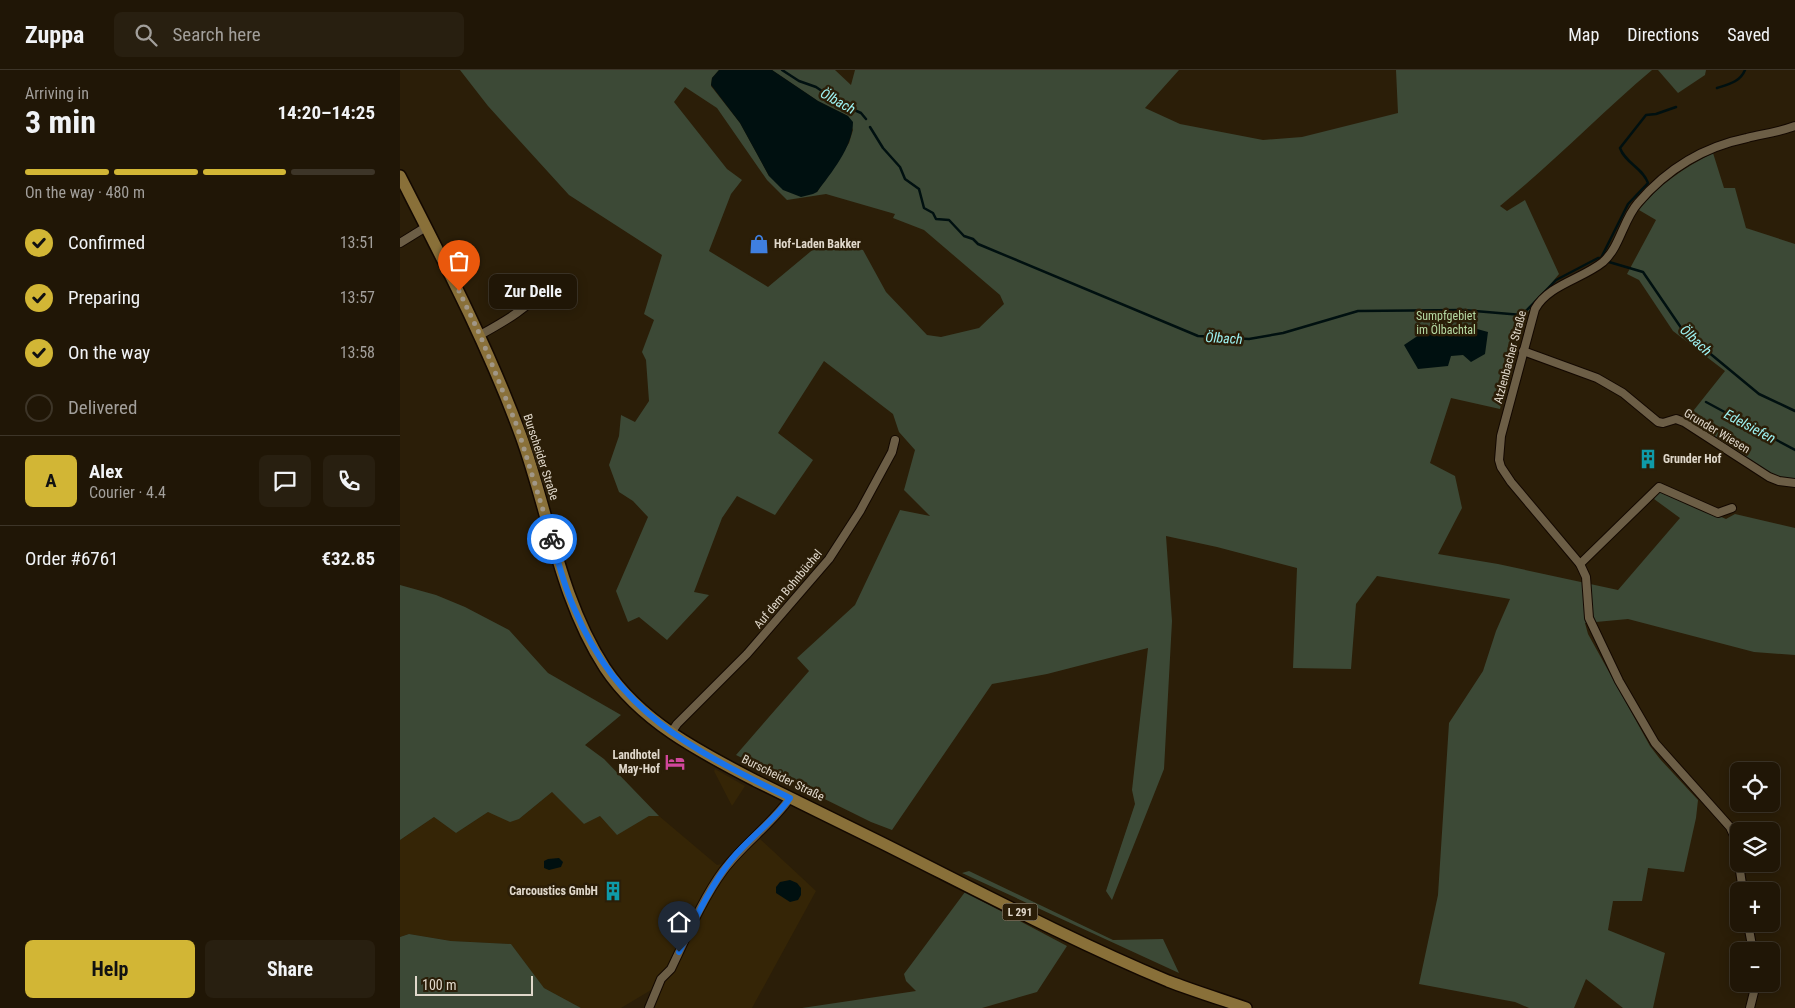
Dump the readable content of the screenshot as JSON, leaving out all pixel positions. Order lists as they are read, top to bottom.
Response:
{
  "streets": {
    "main road": ["Burscheider Straße", "L 291"],
    "street": ["Atzlenbacher Straße", "Grunder Wiesen", "Auf dem Bohnbüchel"]
  },
  "crossings": [
    ["Atzlenbacher Straße", "Grunder Wiesen"],
    ["Burscheider Straße", "Auf dem Bohnbüchel"]
  ],
  "water": ["Ölbach", "Edelsiefen"],
  "parks": ["Sumpfgebiet im Ölbachtal"],
  "places": {
    "shop": ["Hof-Laden Bakker"],
    "other": ["Zur Delle"],
    "building": ["Grunder Hof", "Carcoustics GmbH"],
    "hotel": ["Landhotel May-Hof"]
  },
  "scale_bar": "100 m",
  "page": {
    "header": "Zuppa",
    "search": "Search here",
    "nav": ["Map", "Directions", "Saved"],
    "heading": ["3 min", "Arriving in", "14:20–14:25"],
    "panel": [
      "Alex",
      "Courier · 4.4",
      "Order #6761",
      "€32.85"
    ],
    "bar": "On the way · 480 m",
    "list": [
      ["Confirmed", "13:51"],
      ["Preparing", "13:57"],
      ["On the way", "13:58"],
      "Delivered"
    ],
    "bubble": "Zur Delle",
    "round": "A",
    "map_buttons": ["+", "−"],
    "buttons": ["Help", "Share"],
    "scale": "100 m"
  }
}
